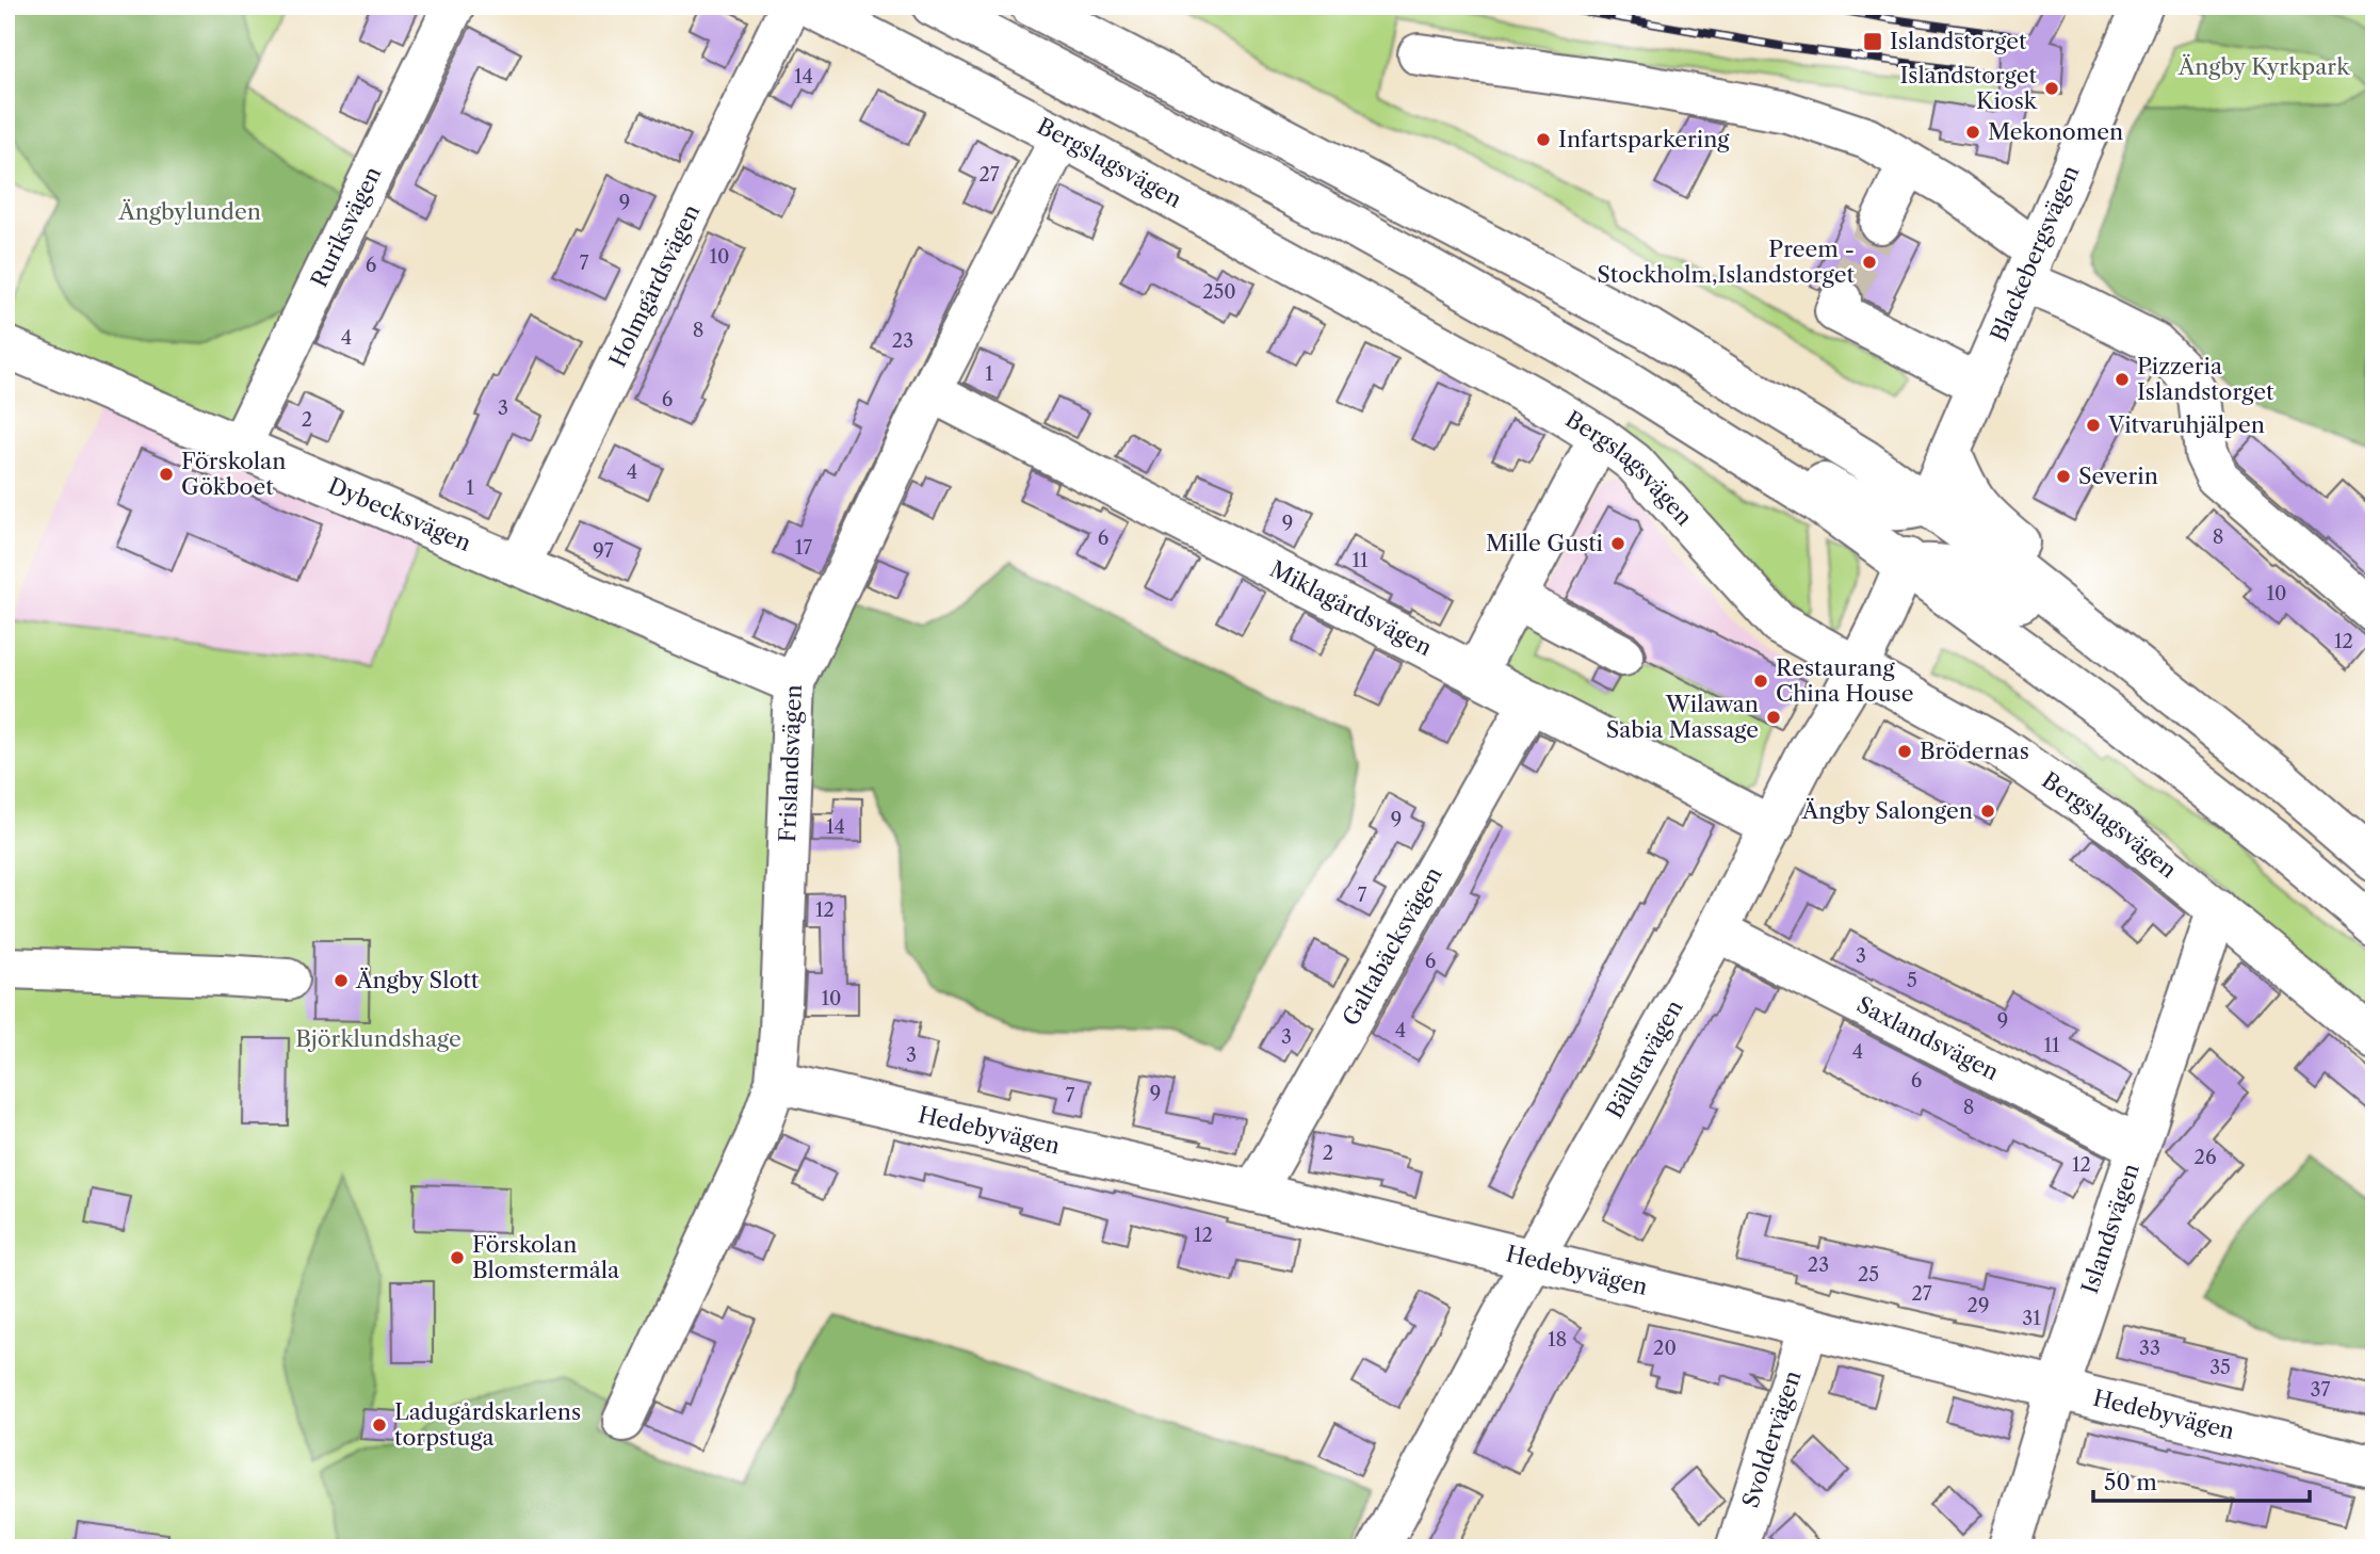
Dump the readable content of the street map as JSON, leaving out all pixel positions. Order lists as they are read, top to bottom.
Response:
{
  "streets": {
    "street": [
      "Bergslagsvägen",
      "Ruriksvägen",
      "Blackebergsvägen",
      "Holmgårdsvägen",
      "Dybecksvägen",
      "Miklagårdsvägen",
      "Frislandsvägen",
      "Galtabäcksvägen",
      "Saxlandsvägen",
      "Bällstavägen",
      "Hedebyvägen",
      "Islandsvägen",
      "Svoldervägen"
    ]
  },
  "crossings": [
    ["Bergslagsvägen", "Frislandsvägen"],
    ["Bergslagsvägen", "Bällstavägen"],
    ["Bergslagsvägen", "Islandsvägen"],
    ["Ruriksvägen", "Dybecksvägen"],
    ["Blackebergsvägen", "Bällstavägen"],
    ["Holmgårdsvägen", "Dybecksvägen"],
    ["Dybecksvägen", "Frislandsvägen"],
    ["Miklagårdsvägen", "Frislandsvägen"],
    ["Miklagårdsvägen", "Galtabäcksvägen"],
    ["Miklagårdsvägen", "Bällstavägen"],
    ["Frislandsvägen", "Hedebyvägen"],
    ["Galtabäcksvägen", "Hedebyvägen"],
    ["Saxlandsvägen", "Bällstavägen"],
    ["Saxlandsvägen", "Islandsvägen"],
    ["Bällstavägen", "Hedebyvägen"],
    ["Hedebyvägen", "Islandsvägen"],
    ["Hedebyvägen", "Svoldervägen"]
  ],
  "parks": ["Ängby Kyrkpark", "Ängbylunden", "Björklundshage"],
  "places": {
    "transit": ["Islandstorget"],
    "other": [
      "Islandstorget Kiosk",
      "Mekonomen",
      "Infartsparkering",
      "Preem - Stockholm,Islandstorget",
      "Pizzeria Islandstorget",
      "Vitvaruhjälpen",
      "Förskolan Gökboet",
      "Severin",
      "Mille Gusti",
      "Restaurang China House",
      "Wilawan Sabia Massage",
      "Brödernas",
      "Ängby Salongen",
      "Ängby Slott",
      "Förskolan Blomstermåla",
      "Ladugårdskarlens torpstuga"
    ]
  },
  "house_numbers": [
    "14",
    "27",
    "9",
    "10",
    "7",
    "6",
    "250",
    "8",
    "4",
    "23",
    "1",
    "6",
    "3",
    "2",
    "4",
    "1",
    "9",
    "8",
    "6",
    "17",
    "97",
    "11",
    "10",
    "12",
    "9",
    "14",
    "7",
    "12",
    "3",
    "6",
    "5",
    "10",
    "9",
    "4",
    "3",
    "11",
    "4",
    "3",
    "6",
    "9",
    "7",
    "8",
    "2",
    "26",
    "12",
    "12",
    "23",
    "25",
    "27",
    "29",
    "31",
    "18",
    "20",
    "33",
    "35",
    "37"
  ],
  "scale_bar": "50 m"
}
